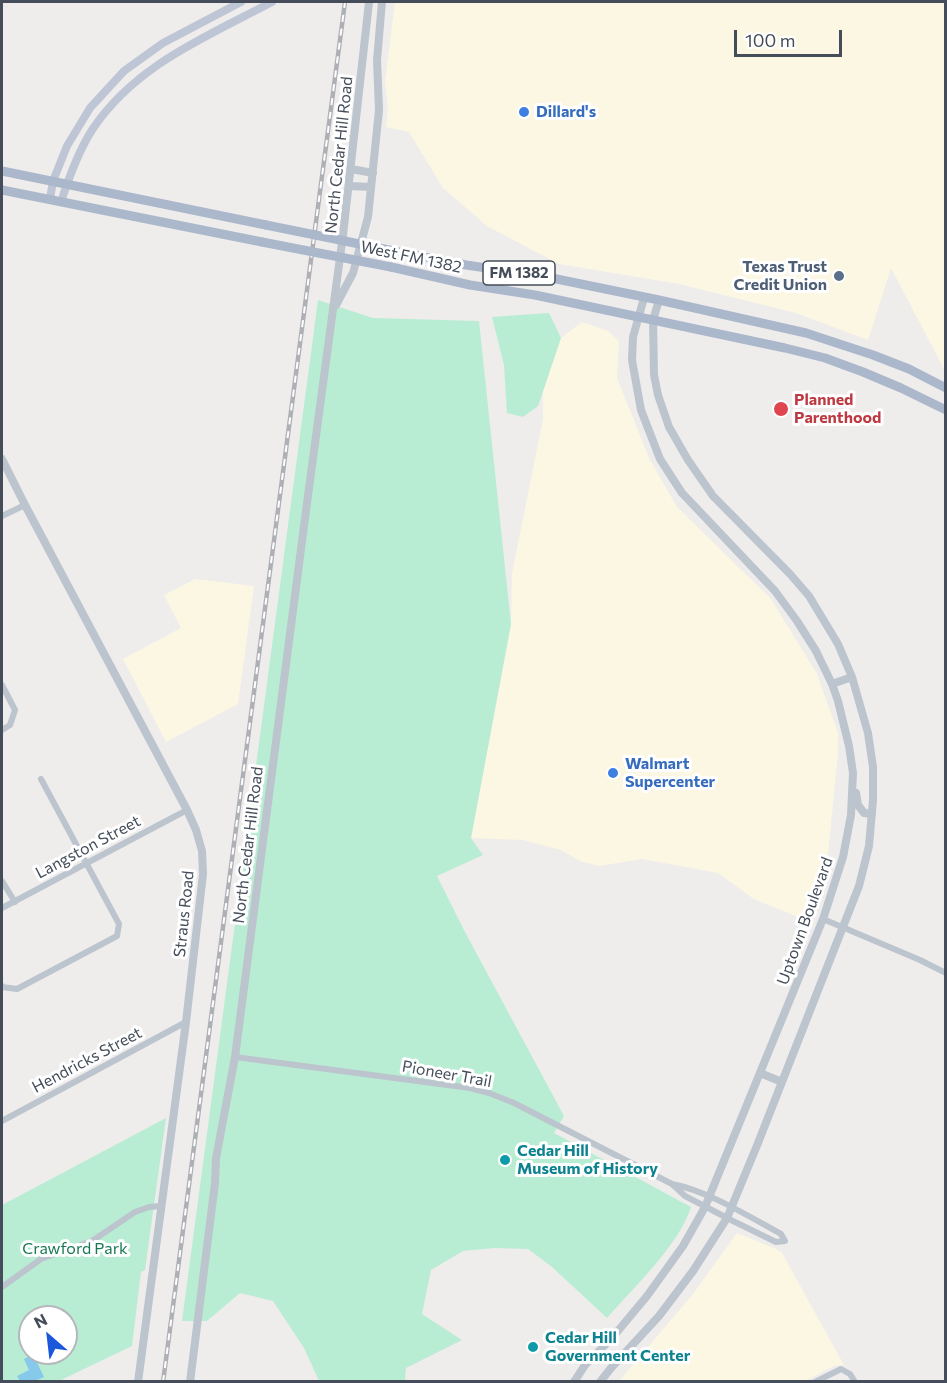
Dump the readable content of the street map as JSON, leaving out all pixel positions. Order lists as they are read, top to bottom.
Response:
{
  "streets": {
    "main road": ["West FM 1382", "FM 1382"],
    "street": [
      "North Cedar Hill Road",
      "Langston Street",
      "Straus Road",
      "Uptown Boulevard",
      "Hendricks Street",
      "Pioneer Trail"
    ]
  },
  "crossings": [
    ["North Cedar Hill Road", "Pioneer Trail"],
    ["West FM 1382", "Uptown Boulevard"],
    ["Langston Street", "Straus Road"],
    ["Straus Road", "Hendricks Street"],
    ["Uptown Boulevard", "Pioneer Trail"]
  ],
  "parks": ["Crawford Park"],
  "places": [
    "Dillard's",
    "Texas Trust Credit Union",
    "Planned Parenthood",
    "Walmart Supercenter",
    "Cedar Hill Museum of History",
    "Cedar Hill Government Center"
  ],
  "scale_bar": "100 m",
  "north": "top left"
}
